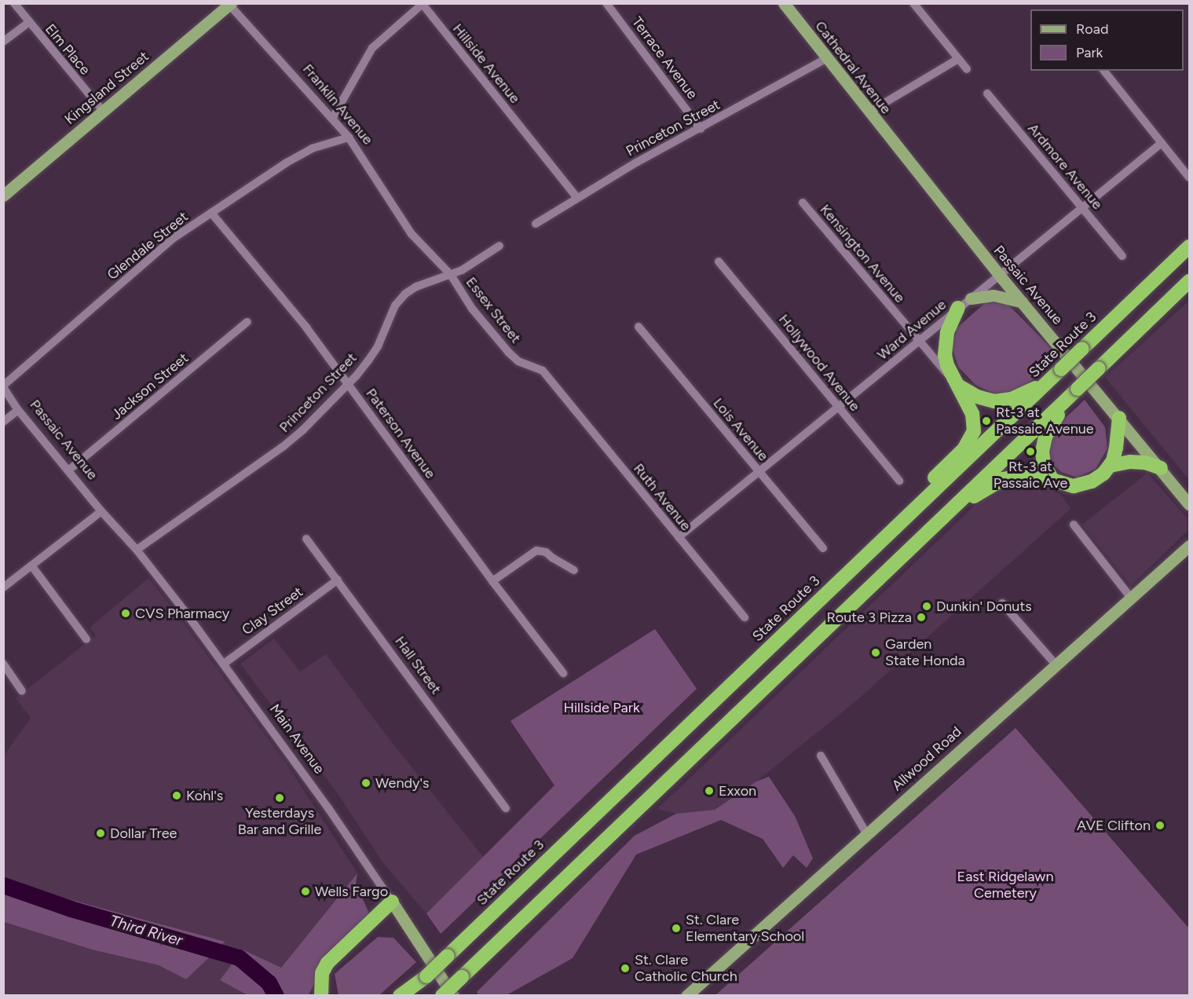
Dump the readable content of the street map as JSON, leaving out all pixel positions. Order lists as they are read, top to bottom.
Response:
{
  "streets": {
    "highway": ["State Route 3"],
    "main road": [
      "Cathedral Avenue",
      "Kingsland Street",
      "Passaic Avenue",
      "Main Avenue",
      "Allwood Road"
    ],
    "street": [
      "Elm Place",
      "Terrace Avenue",
      "Hillside Avenue",
      "Franklin Avenue",
      "Princeton Street",
      "Ardmore Avenue",
      "Glendale Street",
      "Kensington Avenue",
      "Essex Street",
      "Ward Avenue",
      "Hollywood Avenue",
      "Jackson Street",
      "Lois Avenue",
      "Paterson Avenue",
      "Ruth Avenue",
      "Clay Street",
      "Hall Street"
    ]
  },
  "crossings": [
    ["Elm Place", "Kingsland Street"],
    ["Terrace Avenue", "Princeton Street"],
    ["Hillside Avenue", "Princeton Street"],
    ["Cathedral Avenue", "Princeton Street"],
    ["Cathedral Avenue", "Passaic Avenue"],
    ["Kingsland Street", "Franklin Avenue"],
    ["Franklin Avenue", "Glendale Street"],
    ["Franklin Avenue", "Essex Street"],
    ["Princeton Street", "Essex Street"],
    ["Princeton Street", "Paterson Avenue"],
    ["Princeton Street", "Main Avenue"],
    ["Ardmore Avenue", "Ward Avenue"],
    ["Glendale Street", "Passaic Avenue"],
    ["Glendale Street", "Paterson Avenue"],
    ["Kensington Avenue", "Ward Avenue"],
    ["Passaic Avenue", "Ward Avenue"],
    ["Passaic Avenue", "Jackson Street"],
    ["Passaic Avenue", "Main Avenue"],
    ["Essex Street", "Ruth Avenue"],
    ["Ward Avenue", "Hollywood Avenue"],
    ["Ward Avenue", "Lois Avenue"],
    ["Ward Avenue", "Ruth Avenue"],
    ["Clay Street", "Hall Street"],
    ["Clay Street", "Main Avenue"]
  ],
  "water": ["Third River"],
  "parks": ["Hillside Park", "East Ridgelawn Cemetery"],
  "places": [
    "Rt-3 at Passaic Avenue",
    "Rt-3 at Passaic Ave",
    "Dunkin' Donuts",
    "CVS Pharmacy",
    "Route 3 Pizza",
    "Garden State Honda",
    "Wendy's",
    "Exxon",
    "Kohl's",
    "Yesterdays Bar and Grille",
    "AVE Clifton",
    "Dollar Tree",
    "Wells Fargo",
    "St. Clare Elementary School",
    "St. Clare Catholic Church"
  ],
  "legend": ["Road", "Park"]
}
